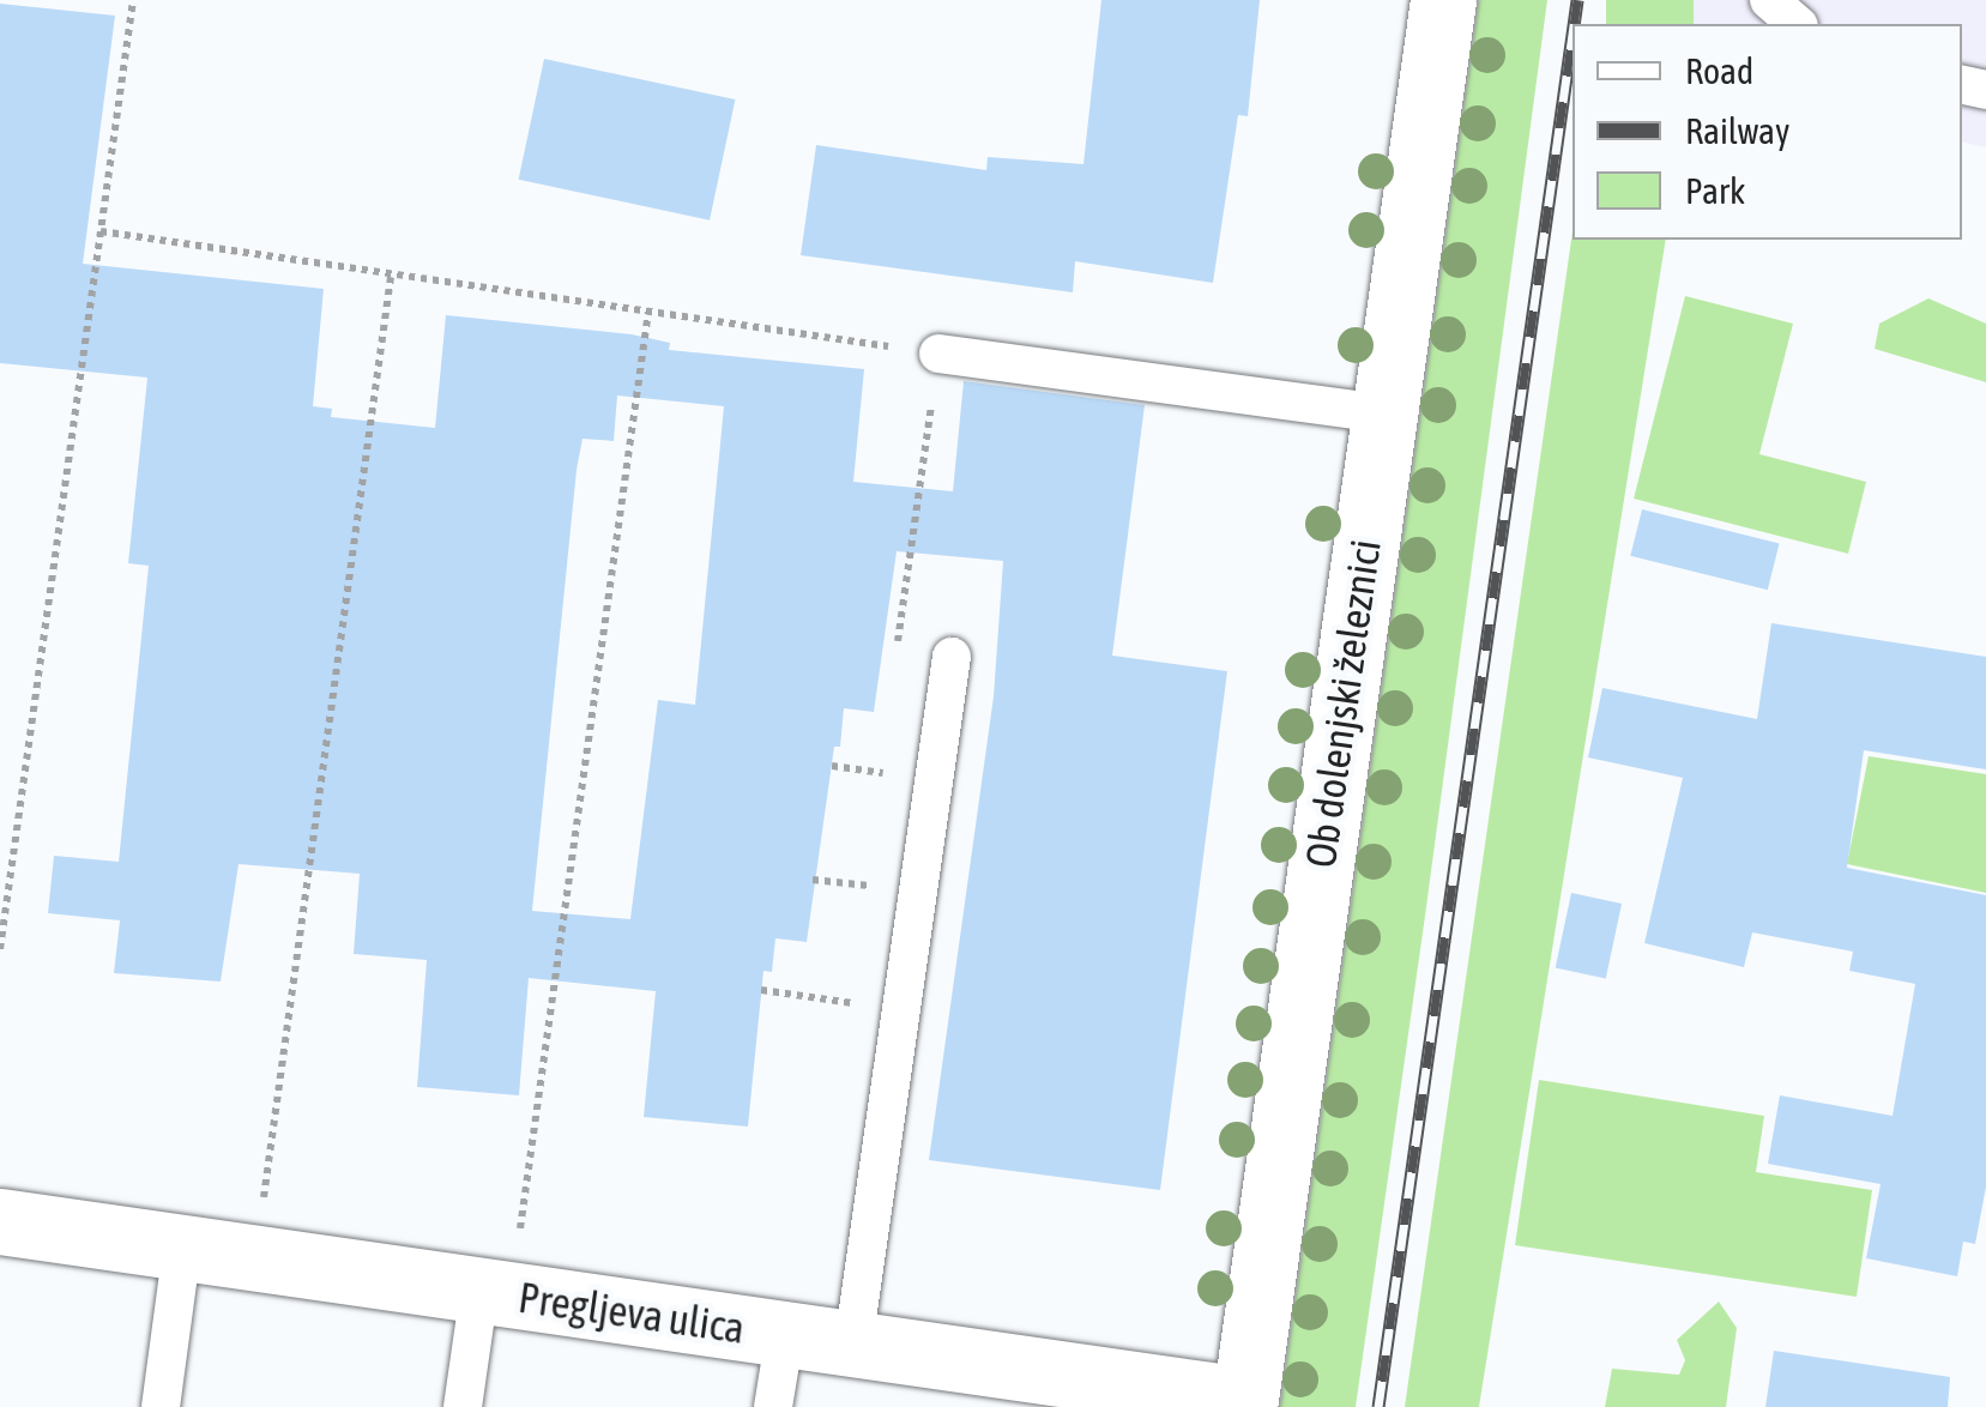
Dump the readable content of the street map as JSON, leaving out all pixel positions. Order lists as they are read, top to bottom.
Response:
{
  "streets": {
    "street": ["Ob dolenjski železnici", "Pregljeva ulica"]
  },
  "crossings": [
    ["Ob dolenjski železnici", "Pregljeva ulica"]
  ],
  "legend": ["Road", "Railway", "Park"]
}
